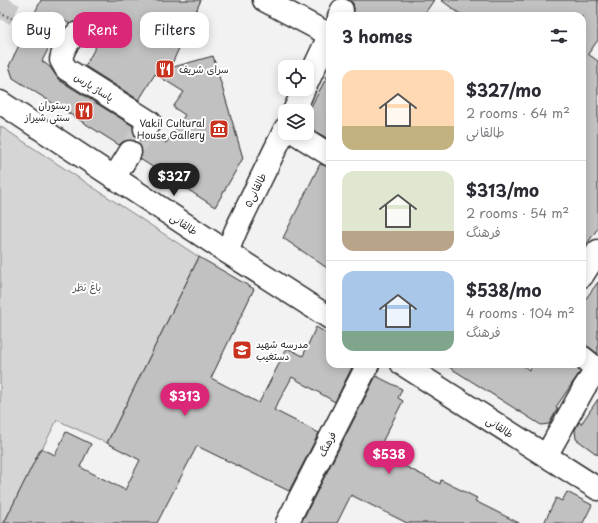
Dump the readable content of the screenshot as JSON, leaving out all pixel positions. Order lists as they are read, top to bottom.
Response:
{
  "streets": {
    "street": [
      "پاساژ پارس",
      "طالقانی۵",
      "طالقانی",
      "فرهنگ"
    ]
  },
  "crossings": [
    ["طالقانی۵", "طالقانی"]
  ],
  "parks": ["باغ نظر"],
  "places": {
    "restaurant": ["سرای شریف", "رستوران سنتی شیراز"],
    "museum": ["Vakil Cultural House Gallery"],
    "school or university": ["مدرسه شهید دستغیب"]
  },
  "page": {
    "chip": ["Buy", "Rent", "Filters"],
    "heading": "3 homes",
    "list": [
      {
        "name": "$327/mo",
        "note": "2 rooms · 64 m² · طالقانی"
      },
      {
        "name": "$313/mo",
        "note": "2 rooms · 54 m² · فرهنگ"
      },
      {
        "name": "$538/mo",
        "note": "4 rooms · 104 m² · فرهنگ"
      }
    ],
    "price": ["$327", "$313", "$538"]
  }
}
